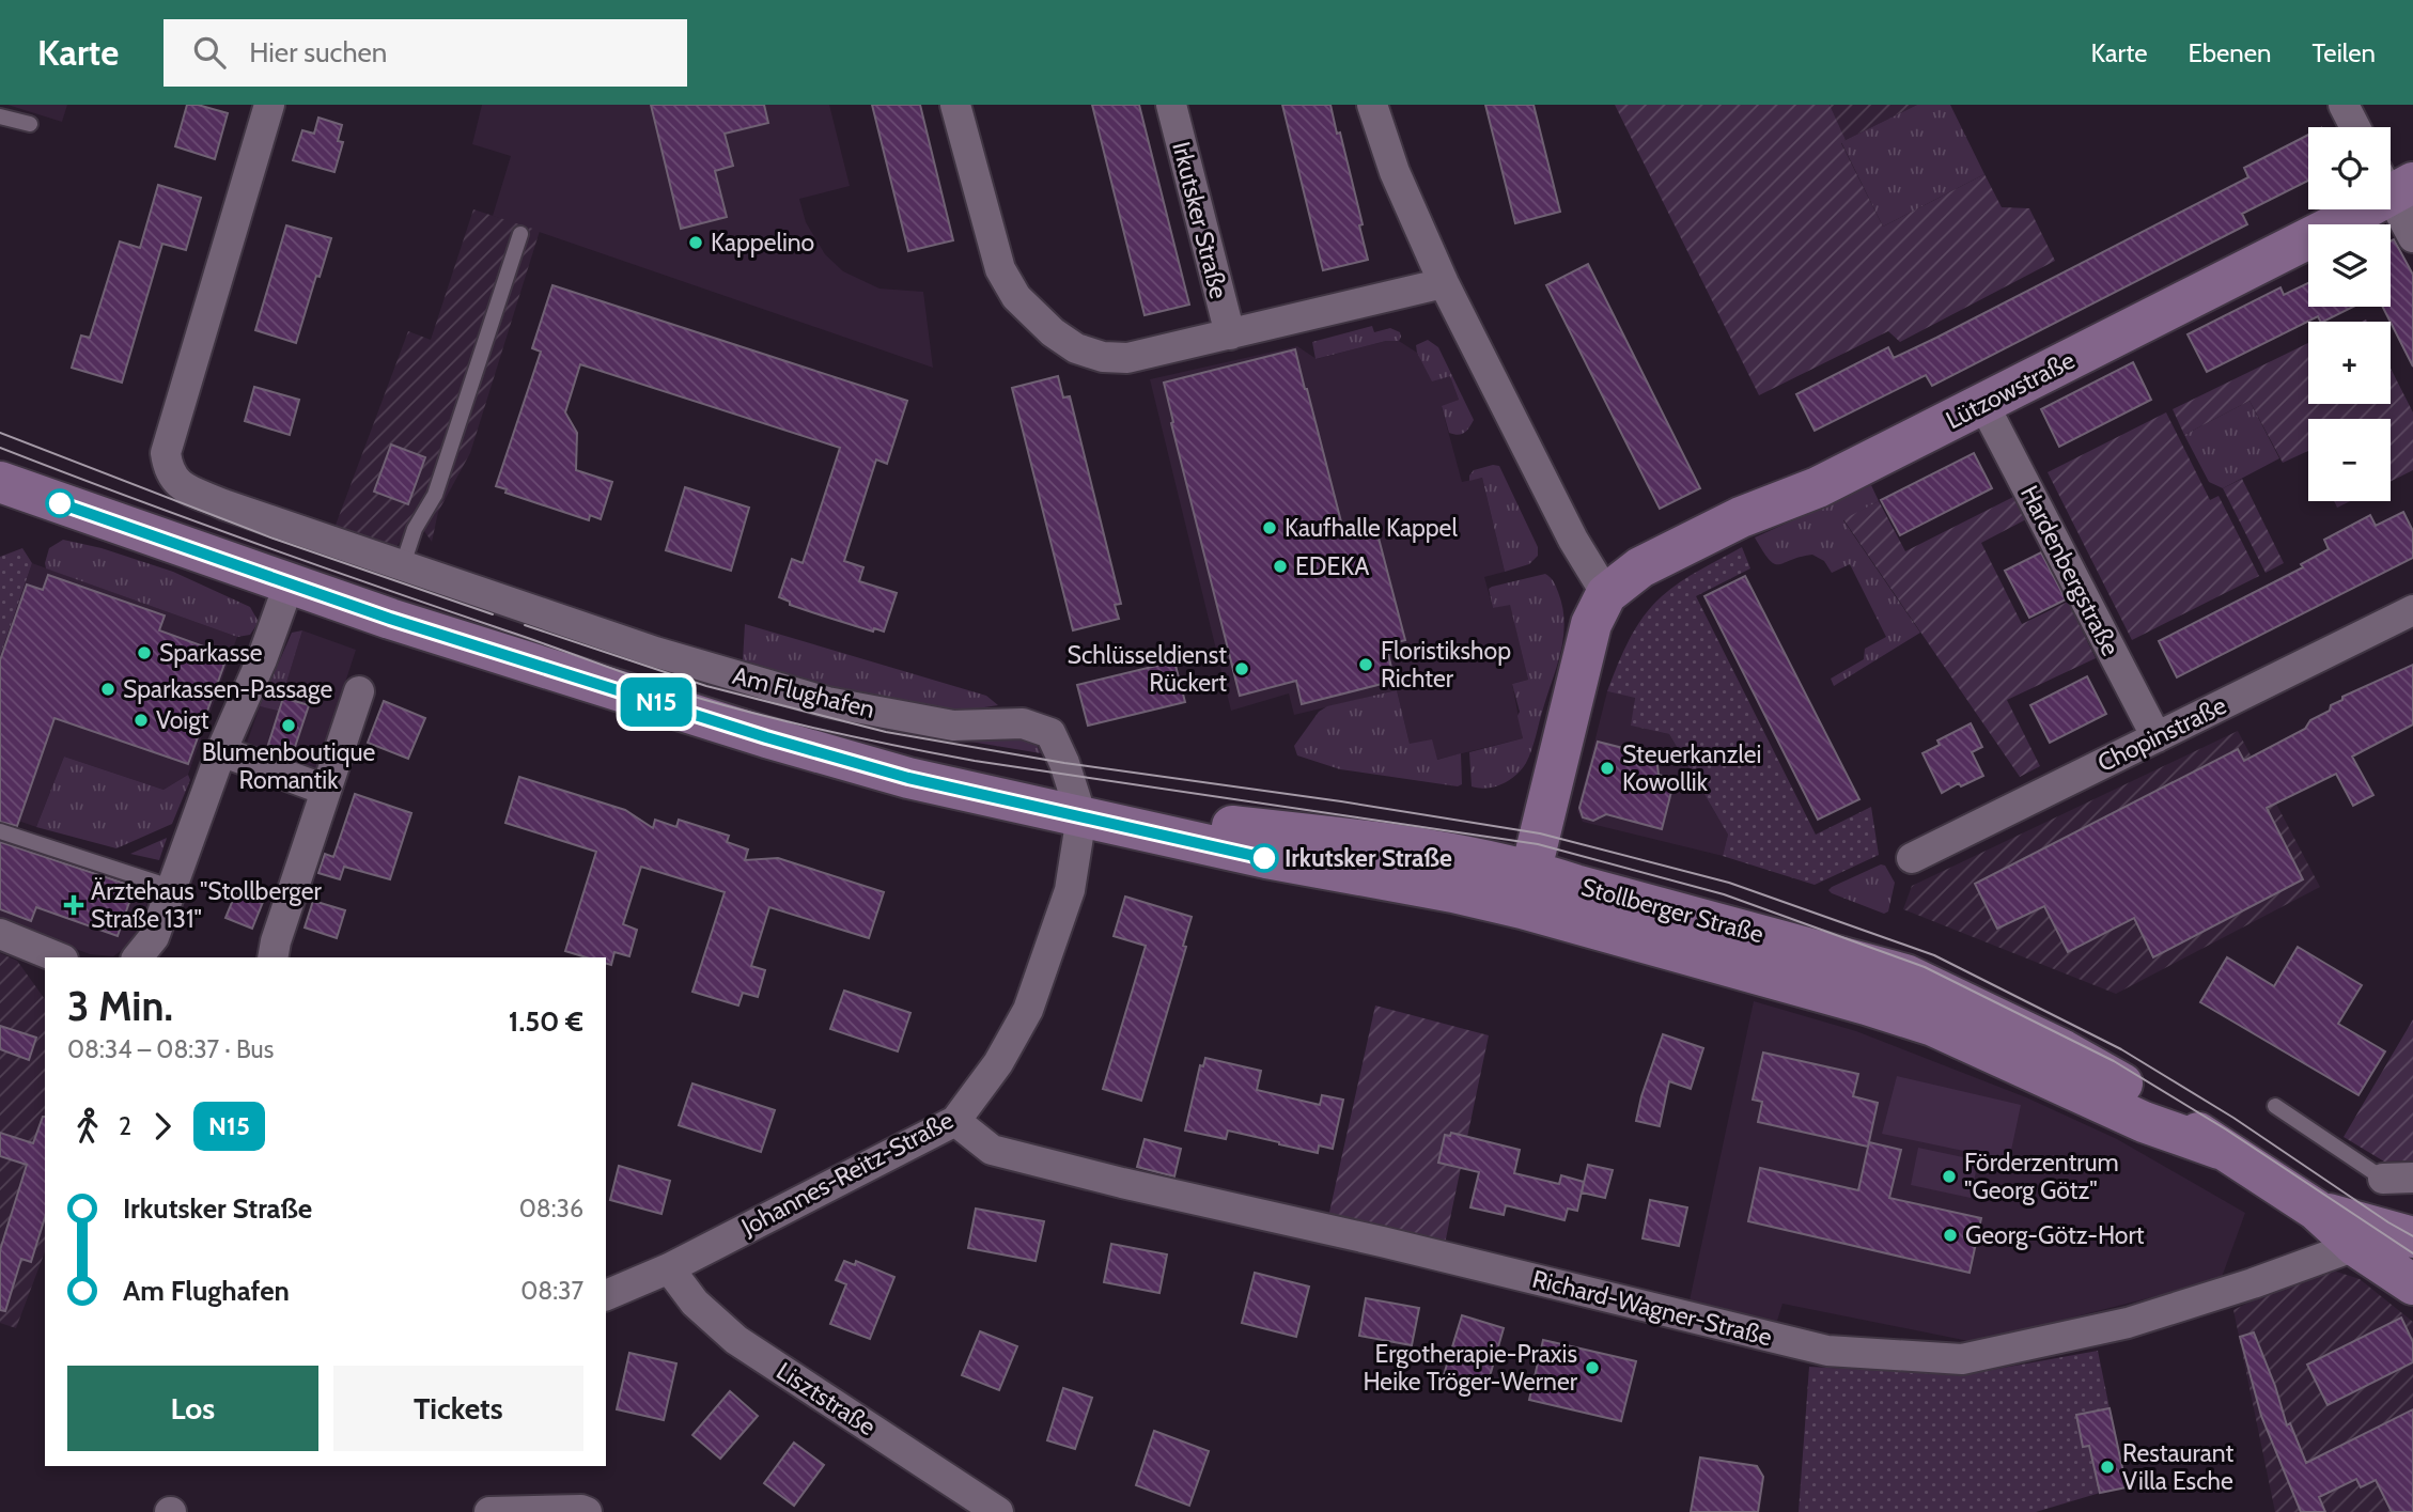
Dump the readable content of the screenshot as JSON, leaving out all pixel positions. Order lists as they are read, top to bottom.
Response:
{
  "streets": {
    "main road": ["Lützowstraße", "Stollberger Straße"],
    "street": [
      "Irkutsker Straße",
      "Hardenbergstraße",
      "Am Flughafen",
      "Chopinstraße",
      "Johannes-Reitz-Straße",
      "Richard-Wagner-Straße",
      "Lisztstraße"
    ]
  },
  "crossings": [
    ["Lützowstraße", "Hardenbergstraße"],
    ["Hardenbergstraße", "Chopinstraße"],
    ["Am Flughafen", "Stollberger Straße"],
    ["Am Flughafen", "Johannes-Reitz-Straße"],
    ["Stollberger Straße", "Johannes-Reitz-Straße"],
    ["Stollberger Straße", "Richard-Wagner-Straße"],
    ["Johannes-Reitz-Straße", "Richard-Wagner-Straße"],
    ["Johannes-Reitz-Straße", "Lisztstraße"]
  ],
  "places": {
    "other": [
      "Kappelino",
      "Kaufhalle Kappel",
      "EDEKA",
      "Sparkasse",
      "Floristikshop Richter",
      "Schlüsseldienst Rückert",
      "Sparkassen-Passage",
      "Voigt",
      "Blumenboutique Romantik",
      "Steuerkanzlei Kowollik",
      "Irkutsker Straße",
      "Förderzentrum \"Georg Götz\"",
      "Georg-Götz-Hort",
      "Ergotherapie-Praxis Heike Tröger-Werner",
      "Restaurant Villa Esche"
    ],
    "health": ["Ärztehaus \"Stollberger Straße 131\""]
  },
  "lines": ["bus line N15"],
  "page": {
    "header": "Karte",
    "search": "Hier suchen",
    "nav": ["Karte", "Ebenen", "Teilen"],
    "on_map": "N15",
    "map_buttons": ["+", "−"],
    "heading": ["3 Min.", "08:34 – 08:37 · Bus", "1.50 €"],
    "legs": ["2", "N15"],
    "list": [
      {
        "name": "Irkutsker Straße",
        "value": "08:36"
      },
      {
        "name": "Am Flughafen",
        "value": "08:37"
      }
    ],
    "buttons": ["Los", "Tickets"]
  }
}
